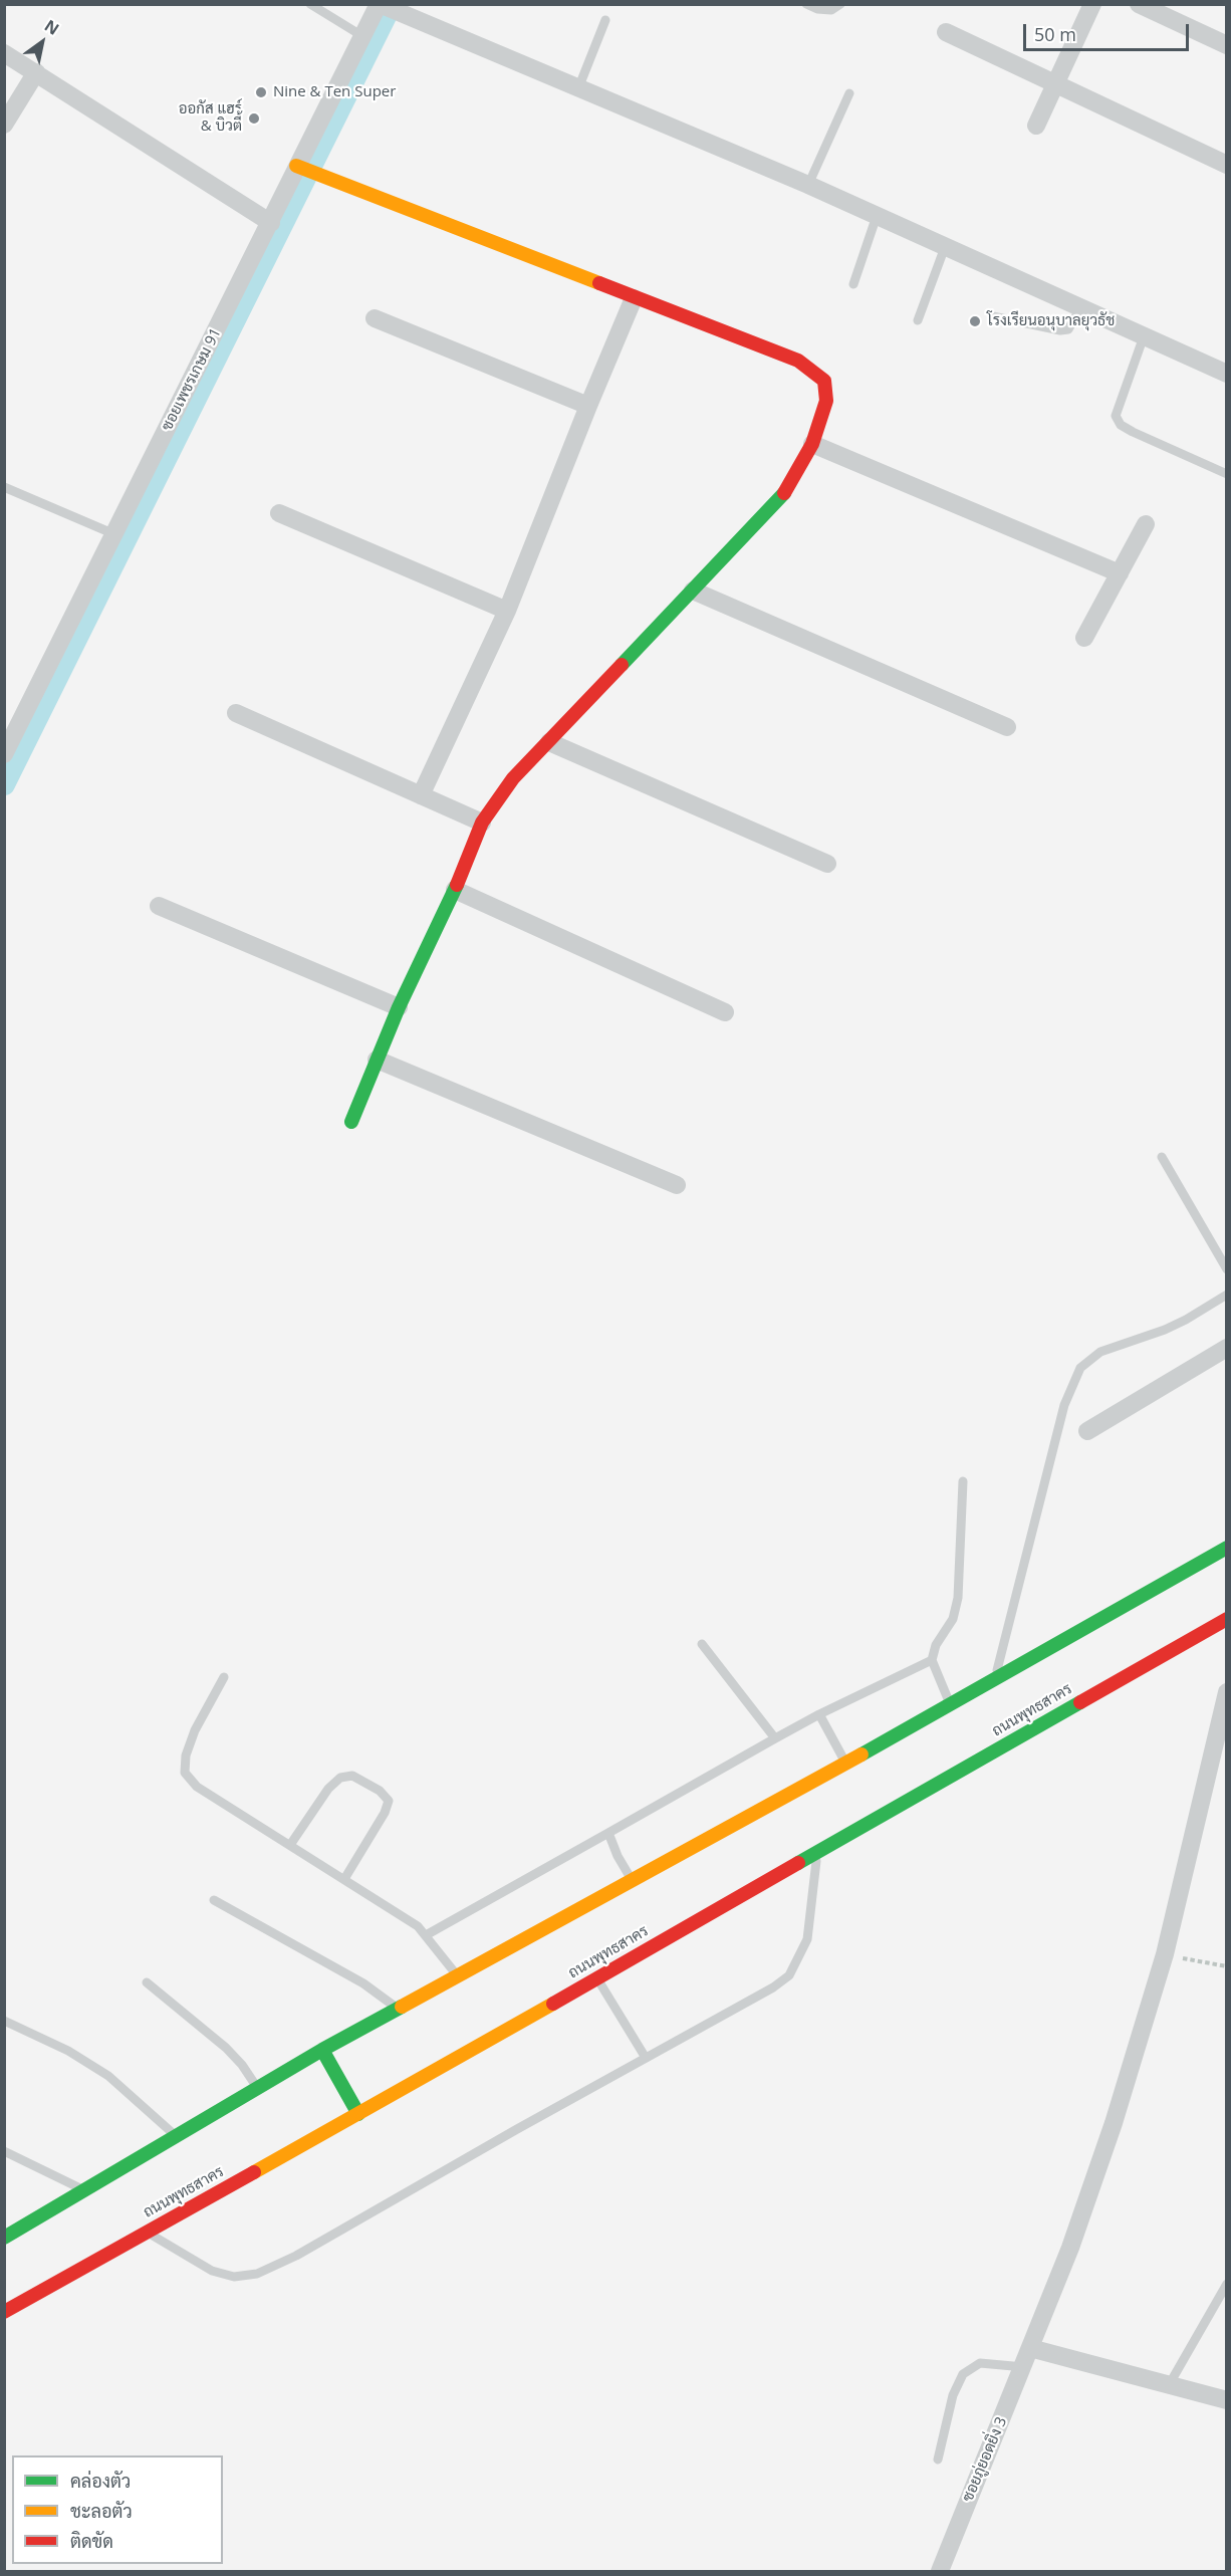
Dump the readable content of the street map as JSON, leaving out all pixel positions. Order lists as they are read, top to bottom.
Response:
{
  "streets": {
    "main road": ["ถนนพุทธสาคร"],
    "street": ["ซอยเพชรเกษม 91", "ซอยภู่ยอดยิ่ง 3"]
  },
  "places": ["Nine & Ten Super", "ออกัส แฮร์ & บิวตี้", "โรงเรียนอนุบาลยุวธัช"],
  "legend": ["คล่องตัว", "ชะลอตัว", "ติดขัด"],
  "scale_bar": "50 m",
  "north": "top right"
}
